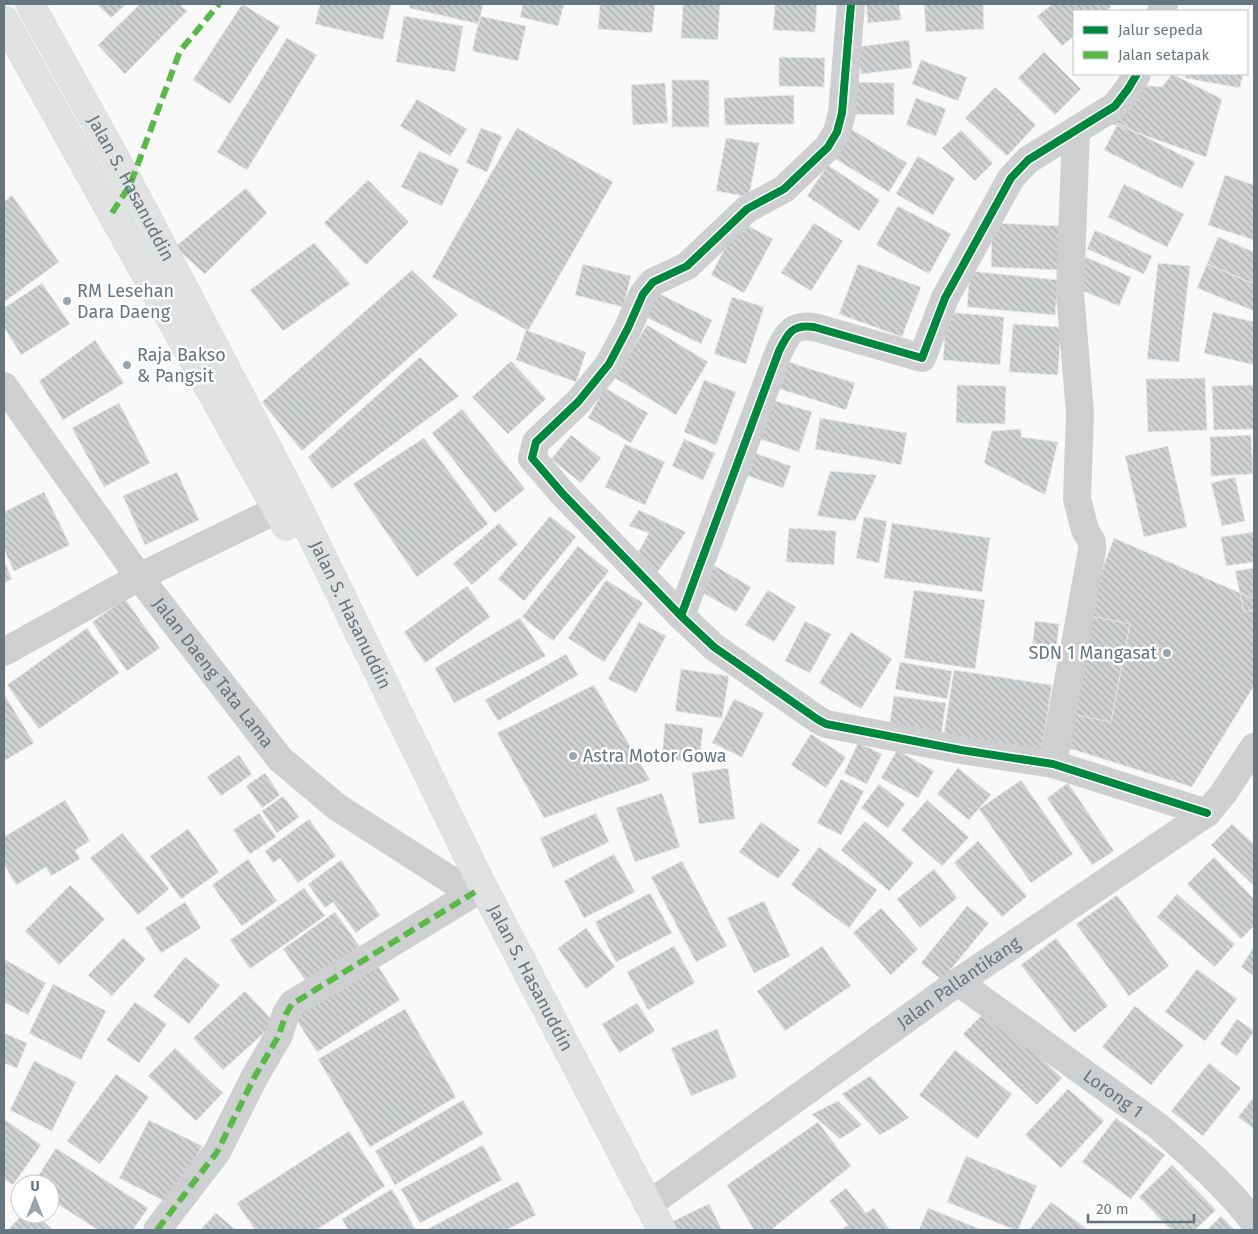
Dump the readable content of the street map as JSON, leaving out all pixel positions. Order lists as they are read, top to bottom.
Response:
{
  "streets": {
    "highway": ["Jalan S. Hasanuddin"],
    "street": ["Jalan Daeng Tata Lama", "Jalan Pallantikang", "Lorong 1"]
  },
  "crossings": [
    ["Jalan S. Hasanuddin", "Jalan Daeng Tata Lama"],
    ["Jalan S. Hasanuddin", "Jalan Pallantikang"],
    ["Jalan Pallantikang", "Lorong 1"]
  ],
  "places": [
    "RM Lesehan Dara Daeng",
    "Raja Bakso & Pangsit",
    "SDN 1 Mangasat",
    "Astra Motor Gowa"
  ],
  "legend": ["Jalur sepeda", "Jalan setapak"],
  "scale_bar": "20 m",
  "north": "top"
}
